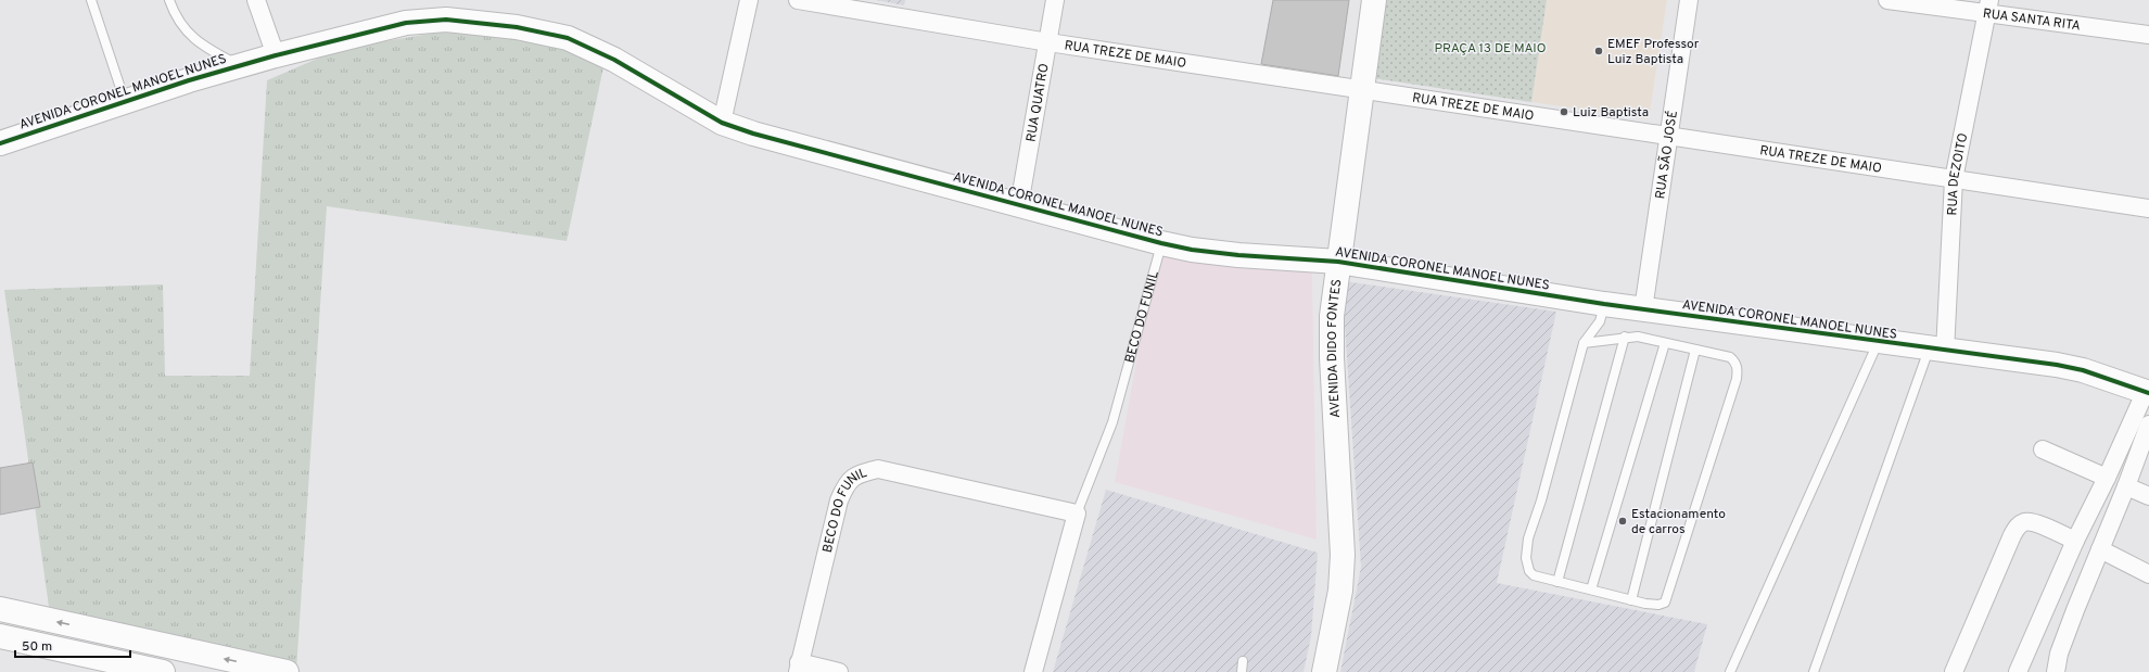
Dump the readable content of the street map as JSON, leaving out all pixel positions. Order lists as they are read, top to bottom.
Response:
{
  "streets": {
    "street": [
      "RUA SANTA RITA",
      "RUA TREZE DE MAIO",
      "AVENIDA CORONEL MANOEL NUNES",
      "RUA QUATRO",
      "RUA SÃO JOSÉ",
      "RUA DEZOITO",
      "BECO DO FUNIL",
      "AVENIDA DIDO FONTES"
    ]
  },
  "crossings": [
    ["RUA SANTA RITA", "RUA DEZOITO"],
    ["RUA TREZE DE MAIO", "RUA QUATRO"],
    ["RUA TREZE DE MAIO", "RUA SÃO JOSÉ"],
    ["RUA TREZE DE MAIO", "RUA DEZOITO"],
    ["RUA TREZE DE MAIO", "AVENIDA DIDO FONTES"],
    ["AVENIDA CORONEL MANOEL NUNES", "RUA QUATRO"],
    ["AVENIDA CORONEL MANOEL NUNES", "RUA SÃO JOSÉ"],
    ["AVENIDA CORONEL MANOEL NUNES", "RUA DEZOITO"],
    ["AVENIDA CORONEL MANOEL NUNES", "BECO DO FUNIL"],
    ["AVENIDA CORONEL MANOEL NUNES", "AVENIDA DIDO FONTES"]
  ],
  "parks": ["PRAÇA 13 DE MAIO"],
  "places": ["EMEF Professor Luiz Baptista", "Luiz Baptista", "Estacionamento de carros"],
  "scale_bar": "50 m"
}
